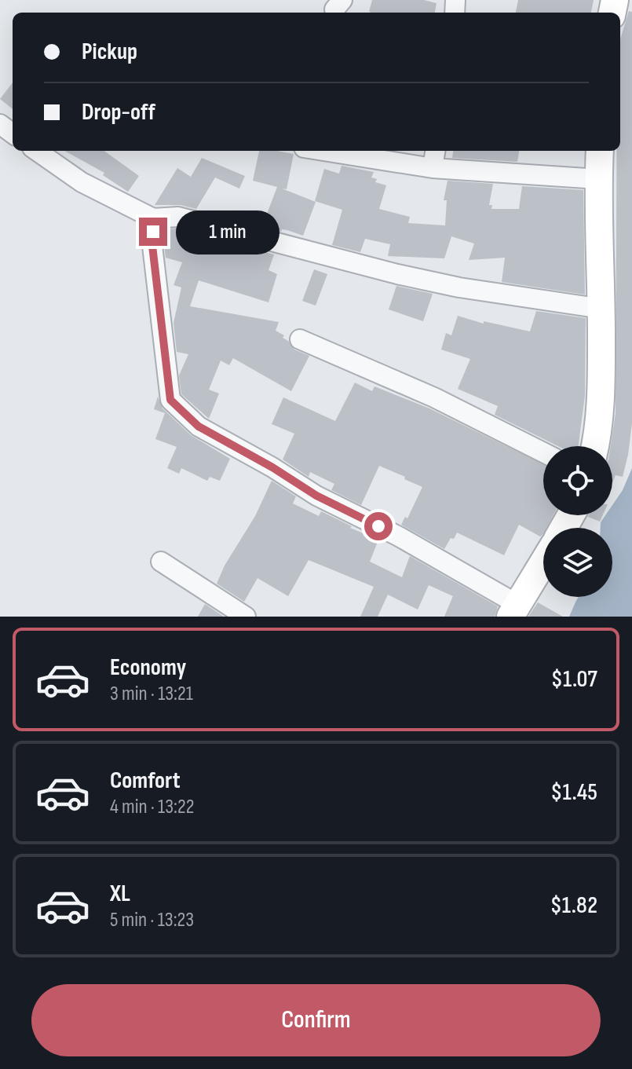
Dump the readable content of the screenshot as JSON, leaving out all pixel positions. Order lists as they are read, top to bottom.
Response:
{
  "page": {
    "banner": ["Pickup", "Drop-off"],
    "bubble": "1 min",
    "list": [
      {
        "name": "Economy",
        "note": "3 min · 13:21",
        "value": "$1.07"
      },
      {
        "name": "Comfort",
        "note": "4 min · 13:22",
        "value": "$1.45"
      },
      {
        "name": "XL",
        "note": "5 min · 13:23",
        "value": "$1.82"
      }
    ],
    "buttons": "Confirm"
  }
}
